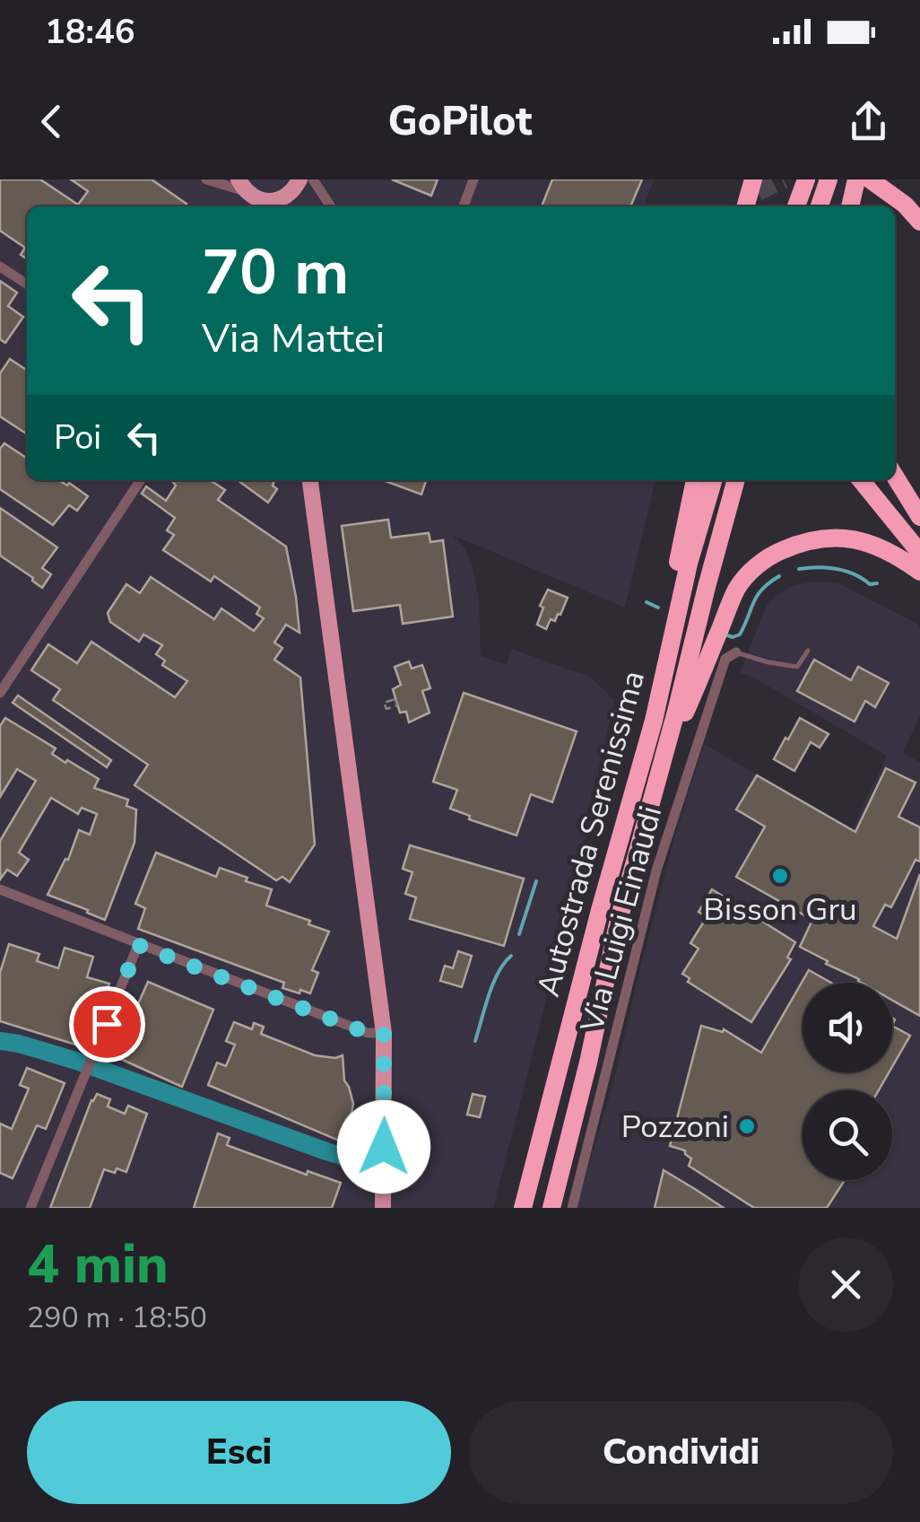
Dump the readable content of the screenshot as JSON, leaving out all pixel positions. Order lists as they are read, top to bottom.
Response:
{
  "streets": {
    "highway": ["Autostrada Serenissima"],
    "street": ["Via Luigi Einaudi"]
  },
  "places": ["Bisson Gru", "Pozzoni"],
  "page": {
    "status": "18:46",
    "header": "GoPilot",
    "turn": ["70 m", "Via Mattei"],
    "then": "Poi",
    "heading": ["4 min", "290 m · 18:50"],
    "buttons": ["Esci", "Condividi"]
  }
}
